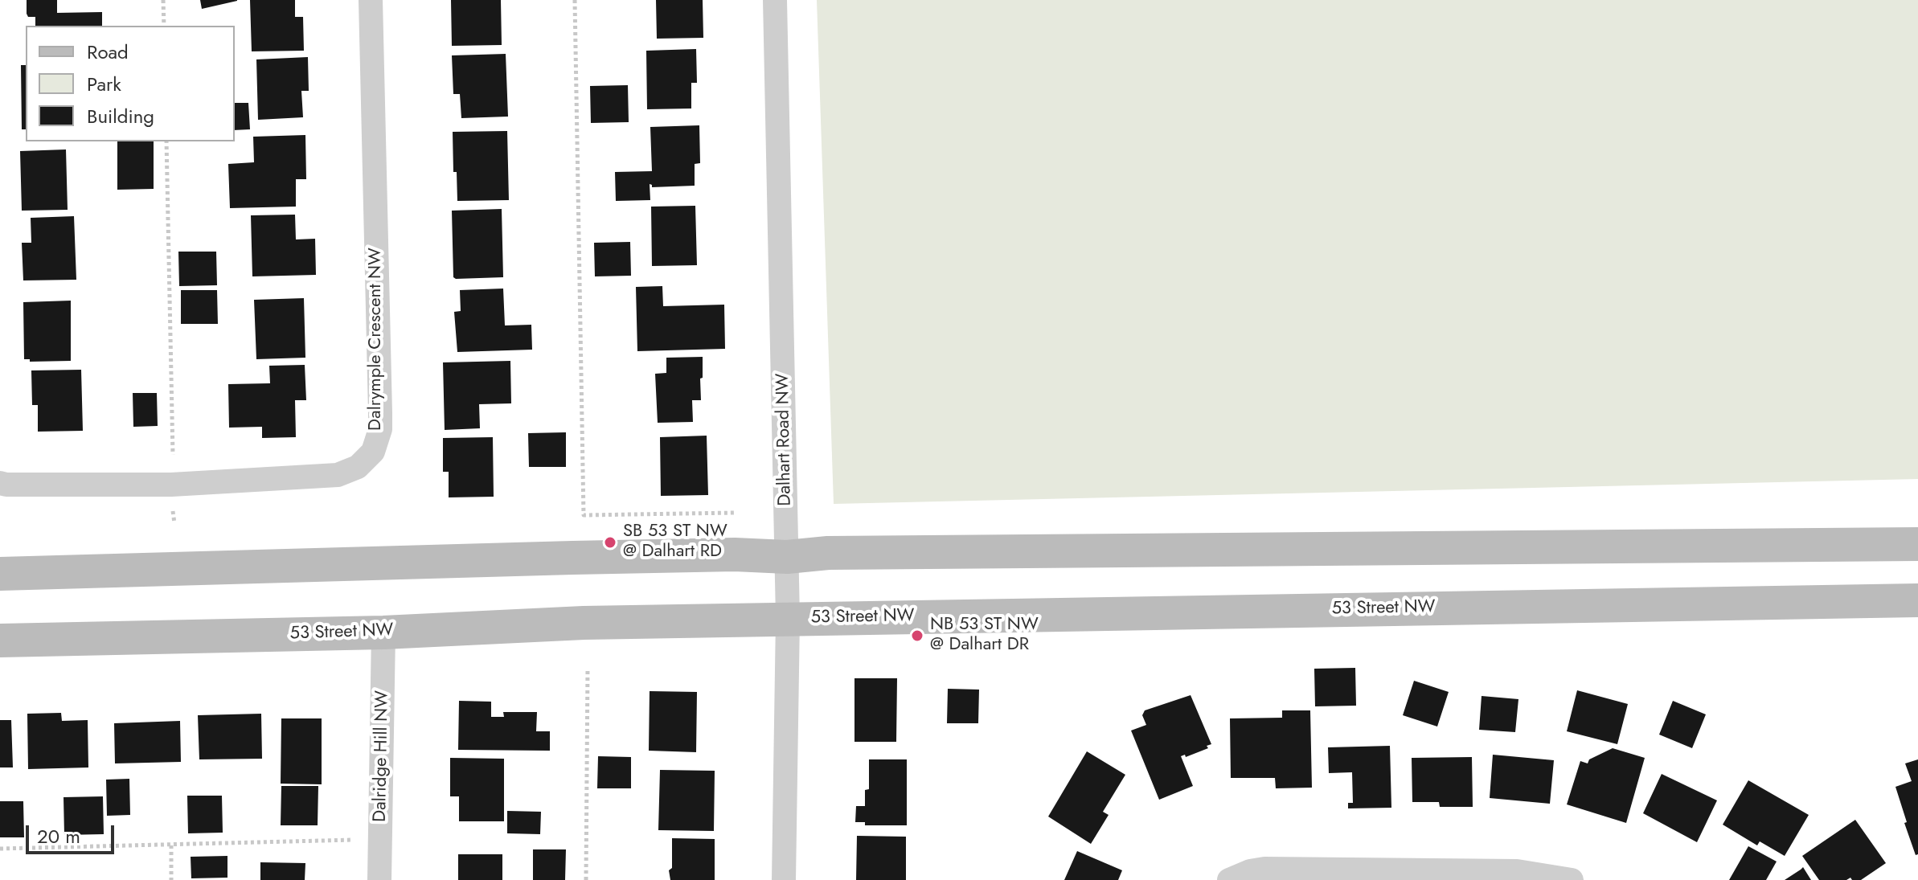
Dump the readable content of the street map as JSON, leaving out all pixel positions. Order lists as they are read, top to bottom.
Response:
{
  "streets": {
    "main road": ["53 Street NW"],
    "street": ["Dalrymple Crescent NW", "Dalhart Road NW", "Dalridge Hill NW"]
  },
  "crossings": [
    ["Dalhart Road NW", "53 Street NW"],
    ["53 Street NW", "Dalridge Hill NW"]
  ],
  "places": ["SB 53 ST NW @ Dalhart RD", "NB 53 ST NW @ Dalhart DR"],
  "legend": ["Road", "Park", "Building"],
  "scale_bar": "20 m"
}
